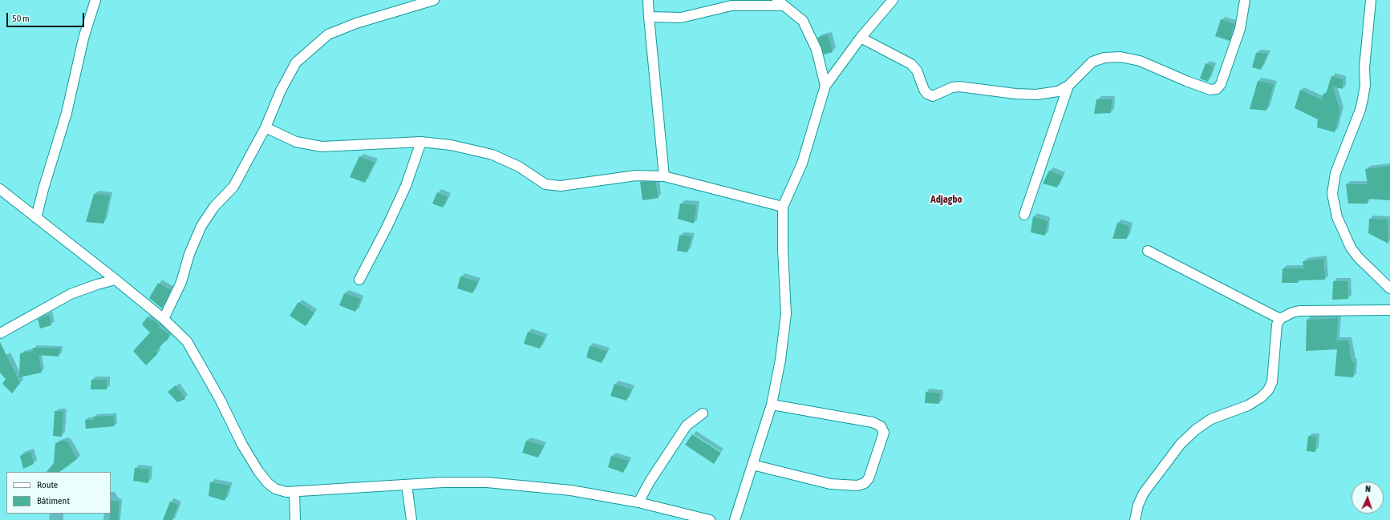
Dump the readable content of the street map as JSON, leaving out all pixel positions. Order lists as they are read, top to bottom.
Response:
{
  "districts": ["Adjagbo"],
  "legend": ["Route", "Bâtiment"],
  "scale_bar": "50 m",
  "north": "top"
}
